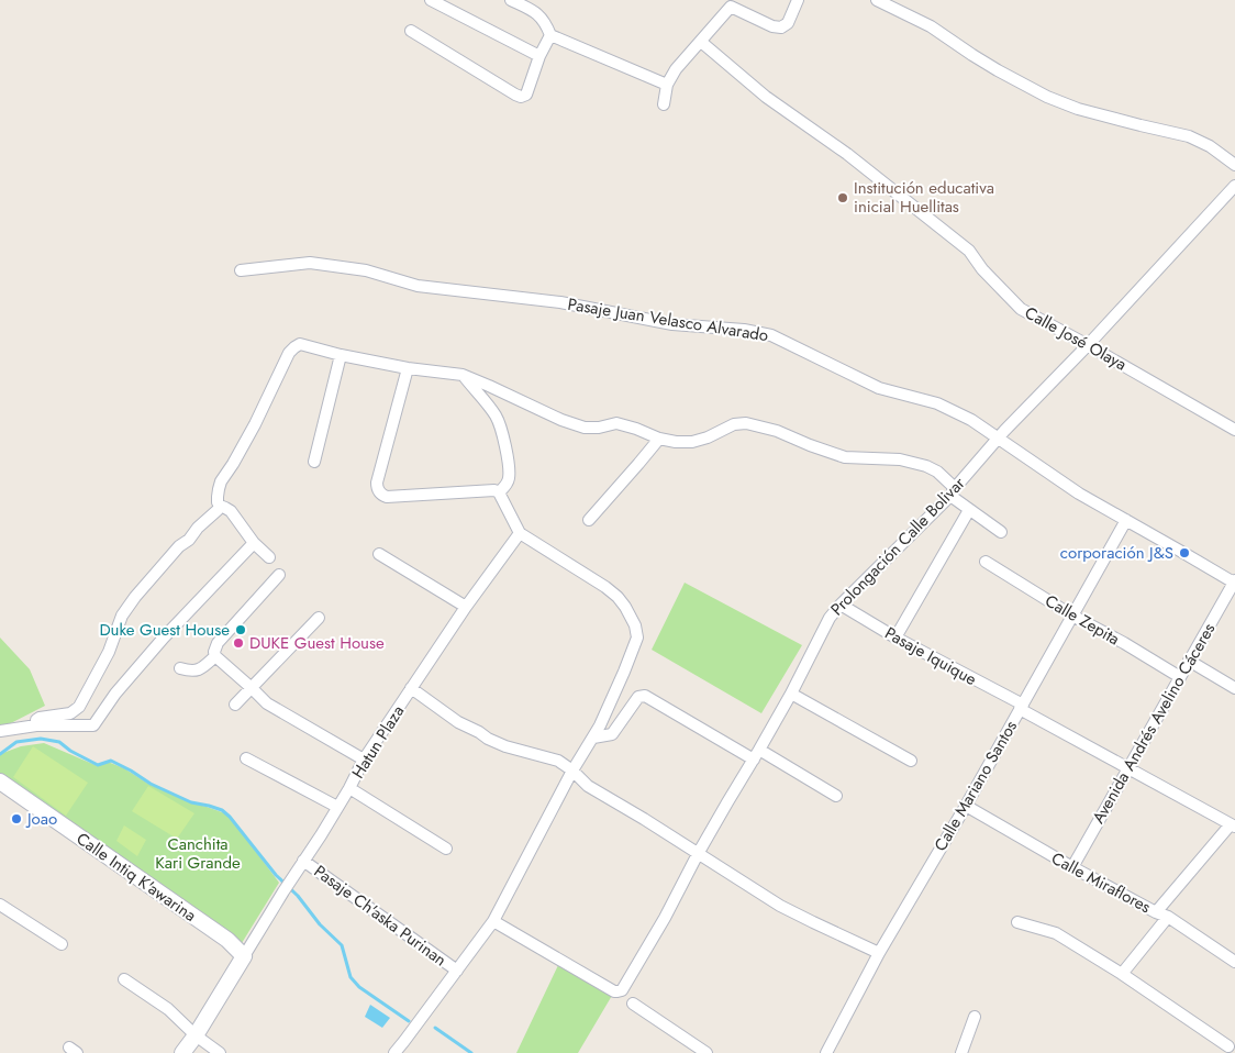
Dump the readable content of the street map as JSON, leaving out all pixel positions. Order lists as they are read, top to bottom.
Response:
{
  "streets": {
    "street": [
      "Pasaje Juan Velasco Alvarado",
      "Calle José Olaya",
      "Prolongación Calle Bolivar",
      "Calle Zepita",
      "Pasaje Iquique",
      "Avenida Andrés Avelino Cáceres",
      "Hatun Plaza",
      "Calle Mariano Santos",
      "Calle Intiq K'awarina",
      "Calle Miraflores",
      "Pasaje Ch'aska Purinan"
    ]
  },
  "crossings": [
    ["Pasaje Juan Velasco Alvarado", "Prolongación Calle Bolivar"],
    ["Pasaje Juan Velasco Alvarado", "Avenida Andrés Avelino Cáceres"],
    ["Pasaje Juan Velasco Alvarado", "Calle Mariano Santos"],
    ["Calle José Olaya", "Prolongación Calle Bolivar"],
    ["Prolongación Calle Bolivar", "Pasaje Iquique"],
    ["Calle Zepita", "Avenida Andrés Avelino Cáceres"],
    ["Calle Zepita", "Calle Mariano Santos"],
    ["Pasaje Iquique", "Avenida Andrés Avelino Cáceres"],
    ["Pasaje Iquique", "Calle Mariano Santos"],
    ["Avenida Andrés Avelino Cáceres", "Calle Miraflores"],
    ["Hatun Plaza", "Calle Intiq K'awarina"],
    ["Hatun Plaza", "Pasaje Ch'aska Purinan"],
    ["Calle Mariano Santos", "Calle Miraflores"]
  ],
  "parks": ["Canchita Kari Grande"],
  "places": [
    "Institución educativa inicial Huellitas",
    "corporación J&S",
    "Duke Guest House",
    "DUKE Guest House",
    "Joao"
  ]
}
